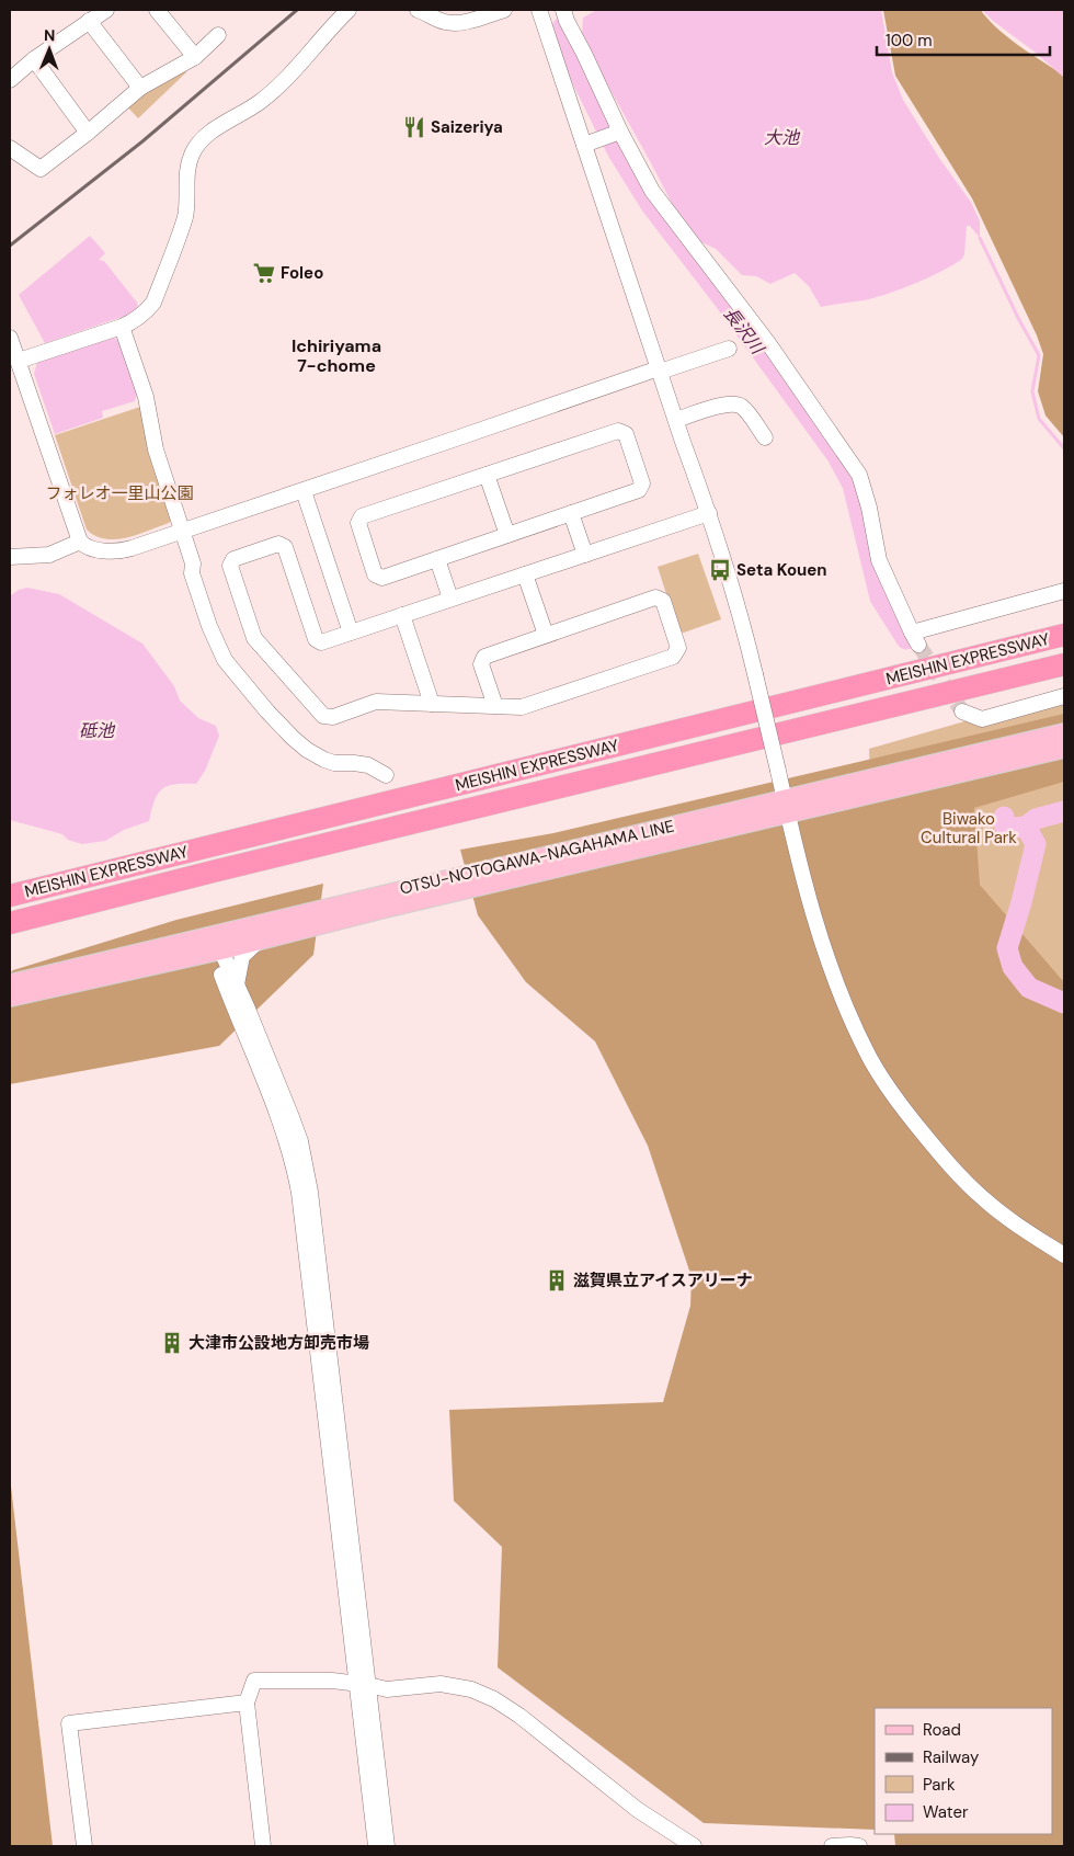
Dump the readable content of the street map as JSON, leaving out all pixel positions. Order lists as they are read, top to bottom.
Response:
{
  "streets": {
    "highway": ["MEISHIN EXPRESSWAY"],
    "main road": ["OTSU-NOTOGAWA-NAGAHAMA LINE"]
  },
  "districts": ["Ichiriyama 7-chome"],
  "water": ["大池", "長沢川", "砥池"],
  "parks": ["フォレオ一里山公園", "Biwako Cultural Park"],
  "places": {
    "restaurant": ["Saizeriya"],
    "supermarket": ["Foleo"],
    "bus stop": ["Seta Kouen"],
    "building": ["滋賀県立アイスアリーナ", "大津市公設地方卸売市場"]
  },
  "legend": [
    "Road",
    "Railway",
    "Park",
    "Water"
  ],
  "scale_bar": "100 m",
  "north": "top"
}
